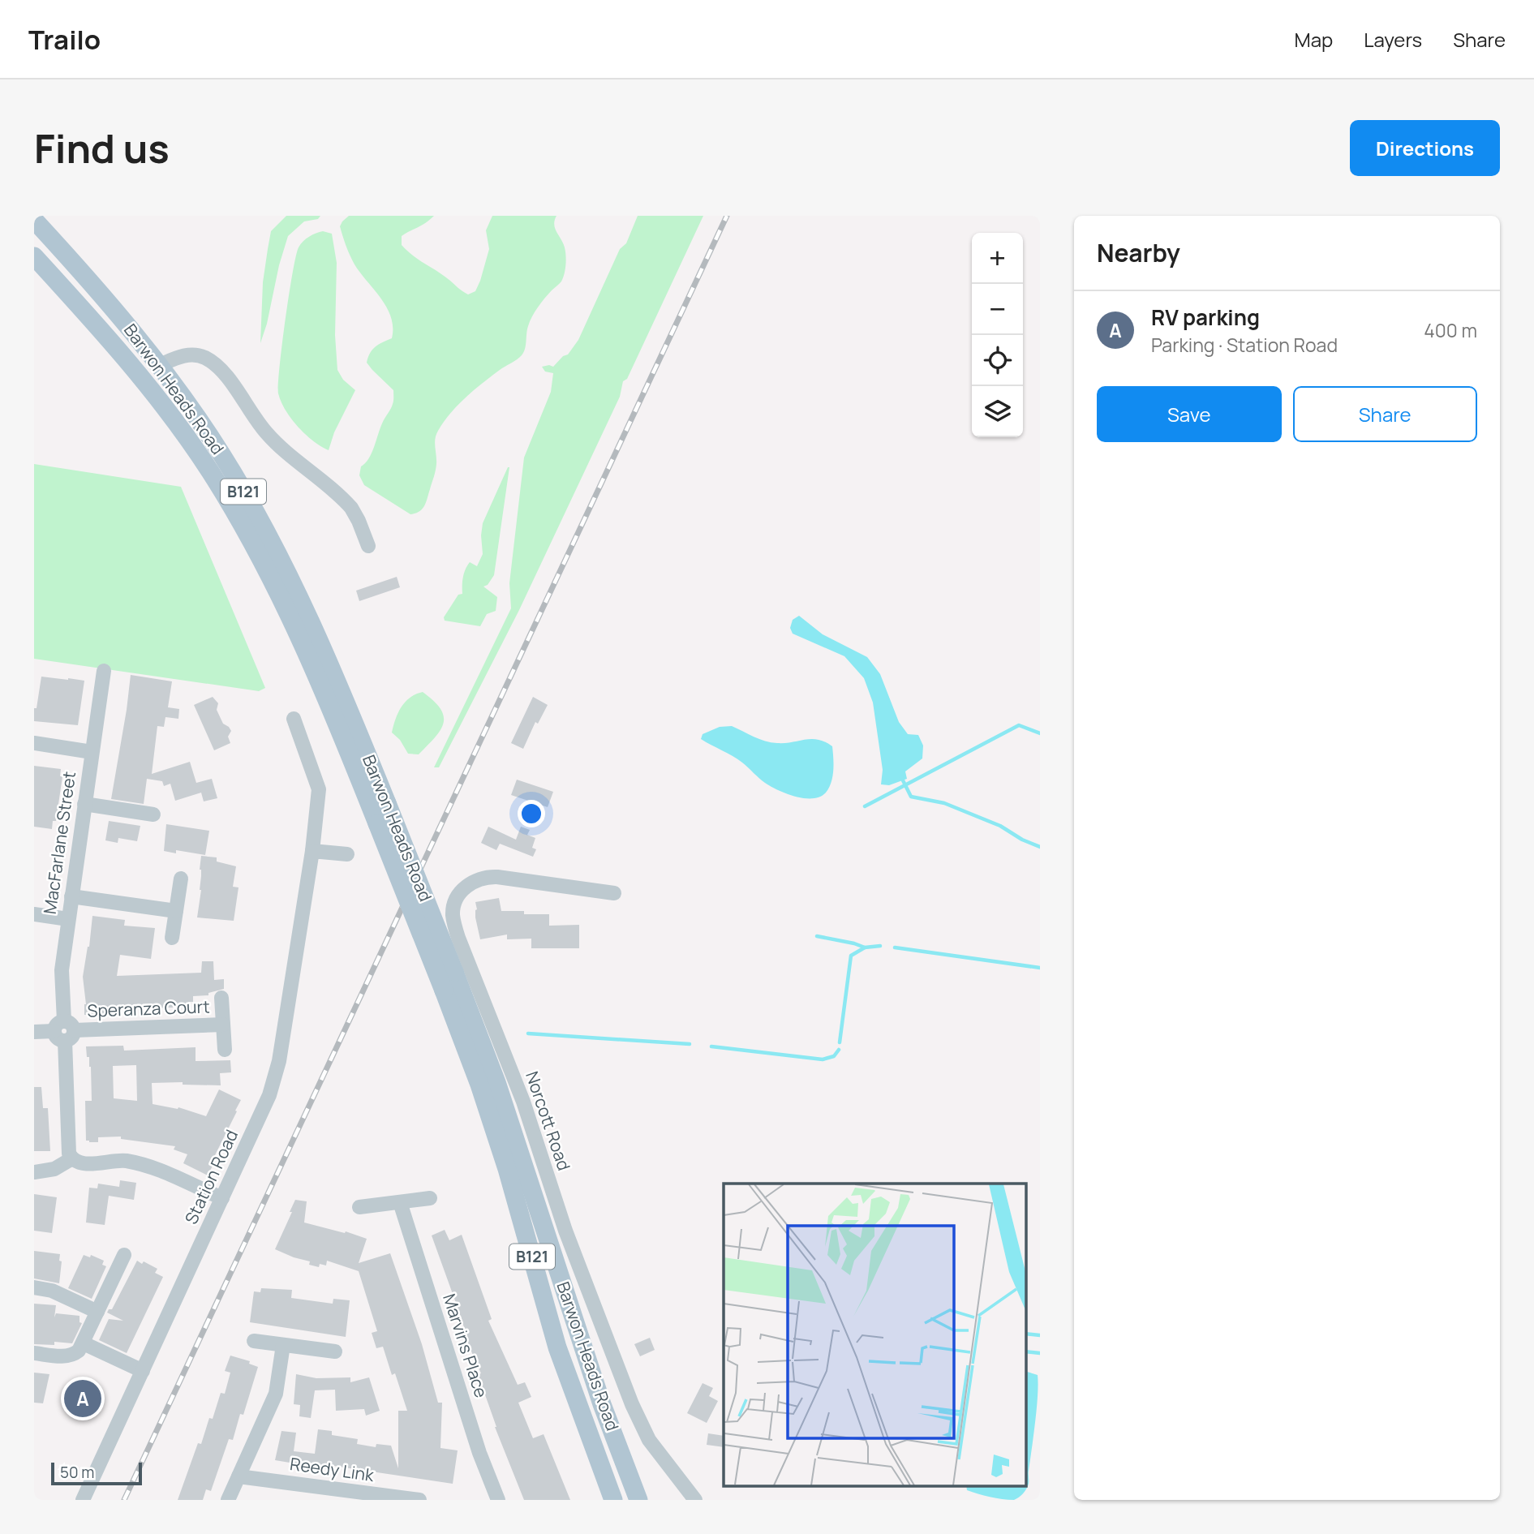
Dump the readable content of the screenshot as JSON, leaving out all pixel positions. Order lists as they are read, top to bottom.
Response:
{
  "streets": {
    "main road": ["Barwon Heads Road", "B121"],
    "street": [
      "MacFarlane Street",
      "Speranza Court",
      "Norcott Road",
      "Station Road",
      "Marvins Place",
      "Reedy Link"
    ]
  },
  "crossings": [
    ["MacFarlane Street", "Speranza Court"]
  ],
  "scale_bar": "50 m",
  "page": {
    "header": "Trailo",
    "nav": ["Map", "Layers", "Share"],
    "buttons": [
      "Directions",
      ["Save", "Share"]
    ],
    "title": "Find us",
    "heading": "Nearby",
    "map_buttons": ["+", "−"],
    "list": [
      {
        "mark": "A",
        "name": "RV parking",
        "note": "Parking · Station Road",
        "value": "400 m"
      }
    ],
    "pins": "A",
    "scale": "50 m"
  }
}
